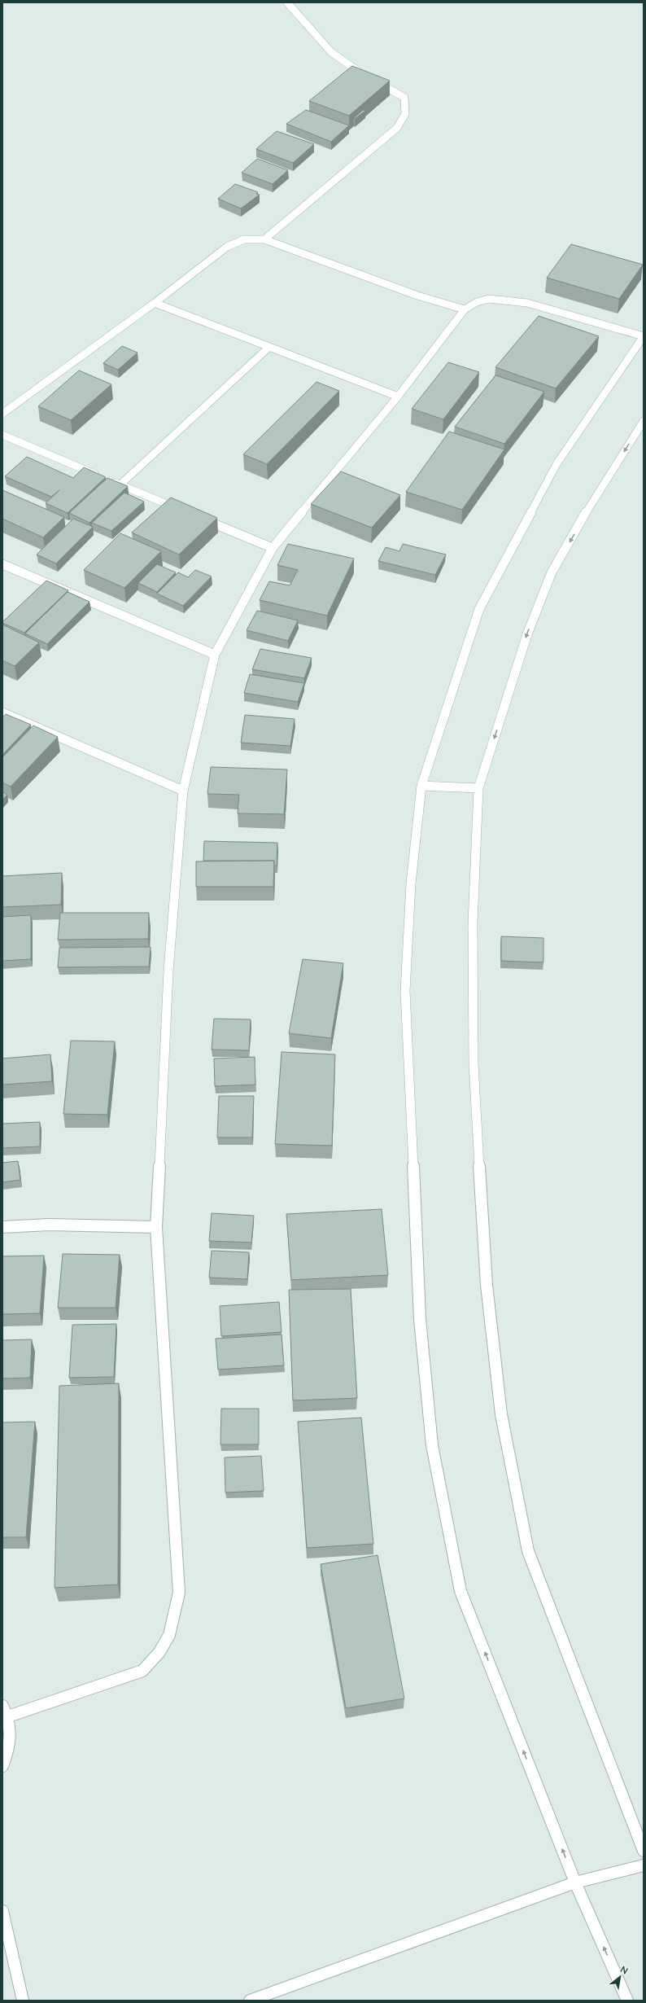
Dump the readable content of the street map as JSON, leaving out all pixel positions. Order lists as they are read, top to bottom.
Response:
{
  "north": "top right"
}
